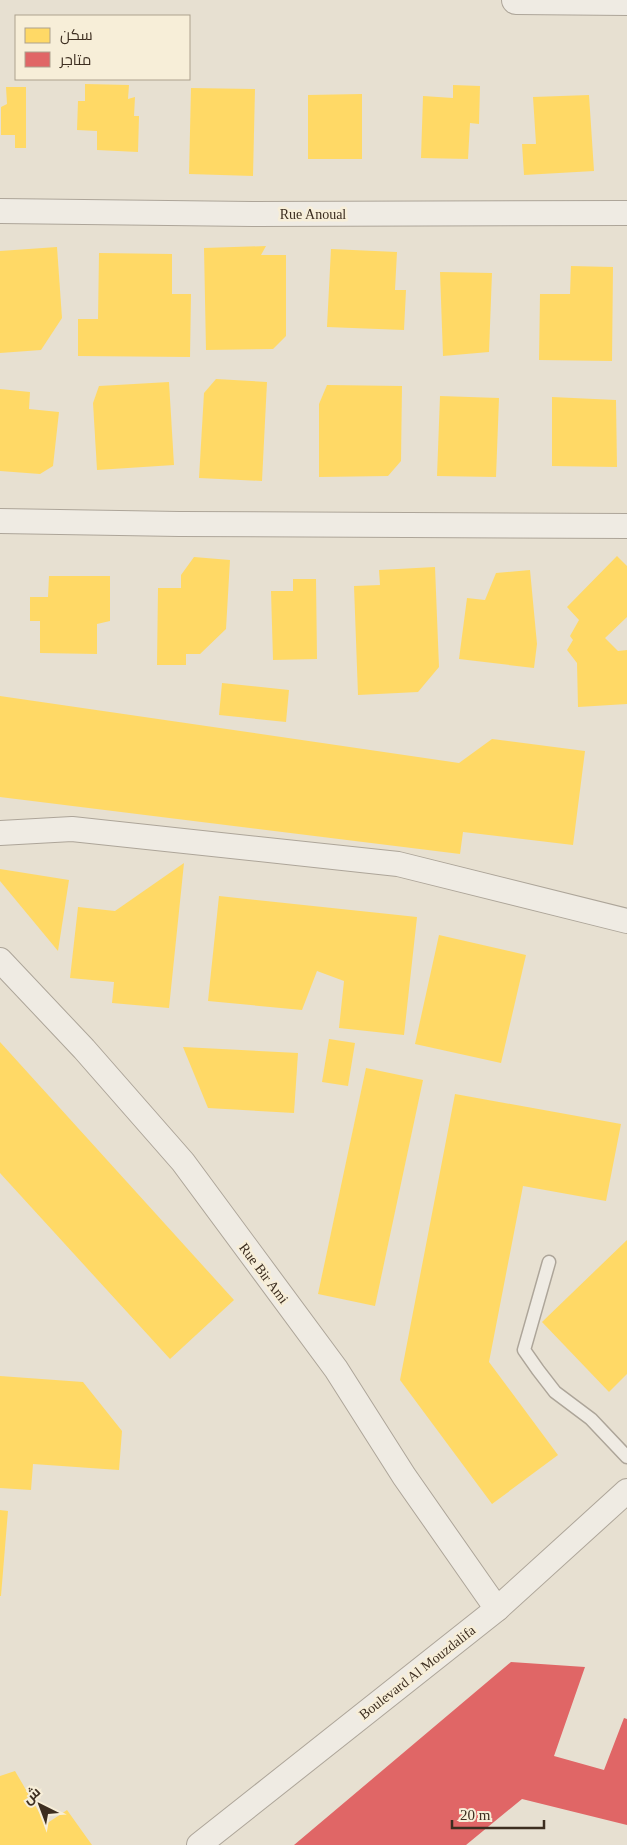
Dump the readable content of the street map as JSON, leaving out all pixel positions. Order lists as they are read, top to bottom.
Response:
{
  "streets": {
    "street": ["Rue Anoual", "Rue Bir Ami", "Boulevard Al Mouzdalifa"]
  },
  "crossings": [
    ["Rue Bir Ami", "Boulevard Al Mouzdalifa"]
  ],
  "legend": ["سكن", "متاجر"],
  "scale_bar": "20 m",
  "north": "top left"
}
